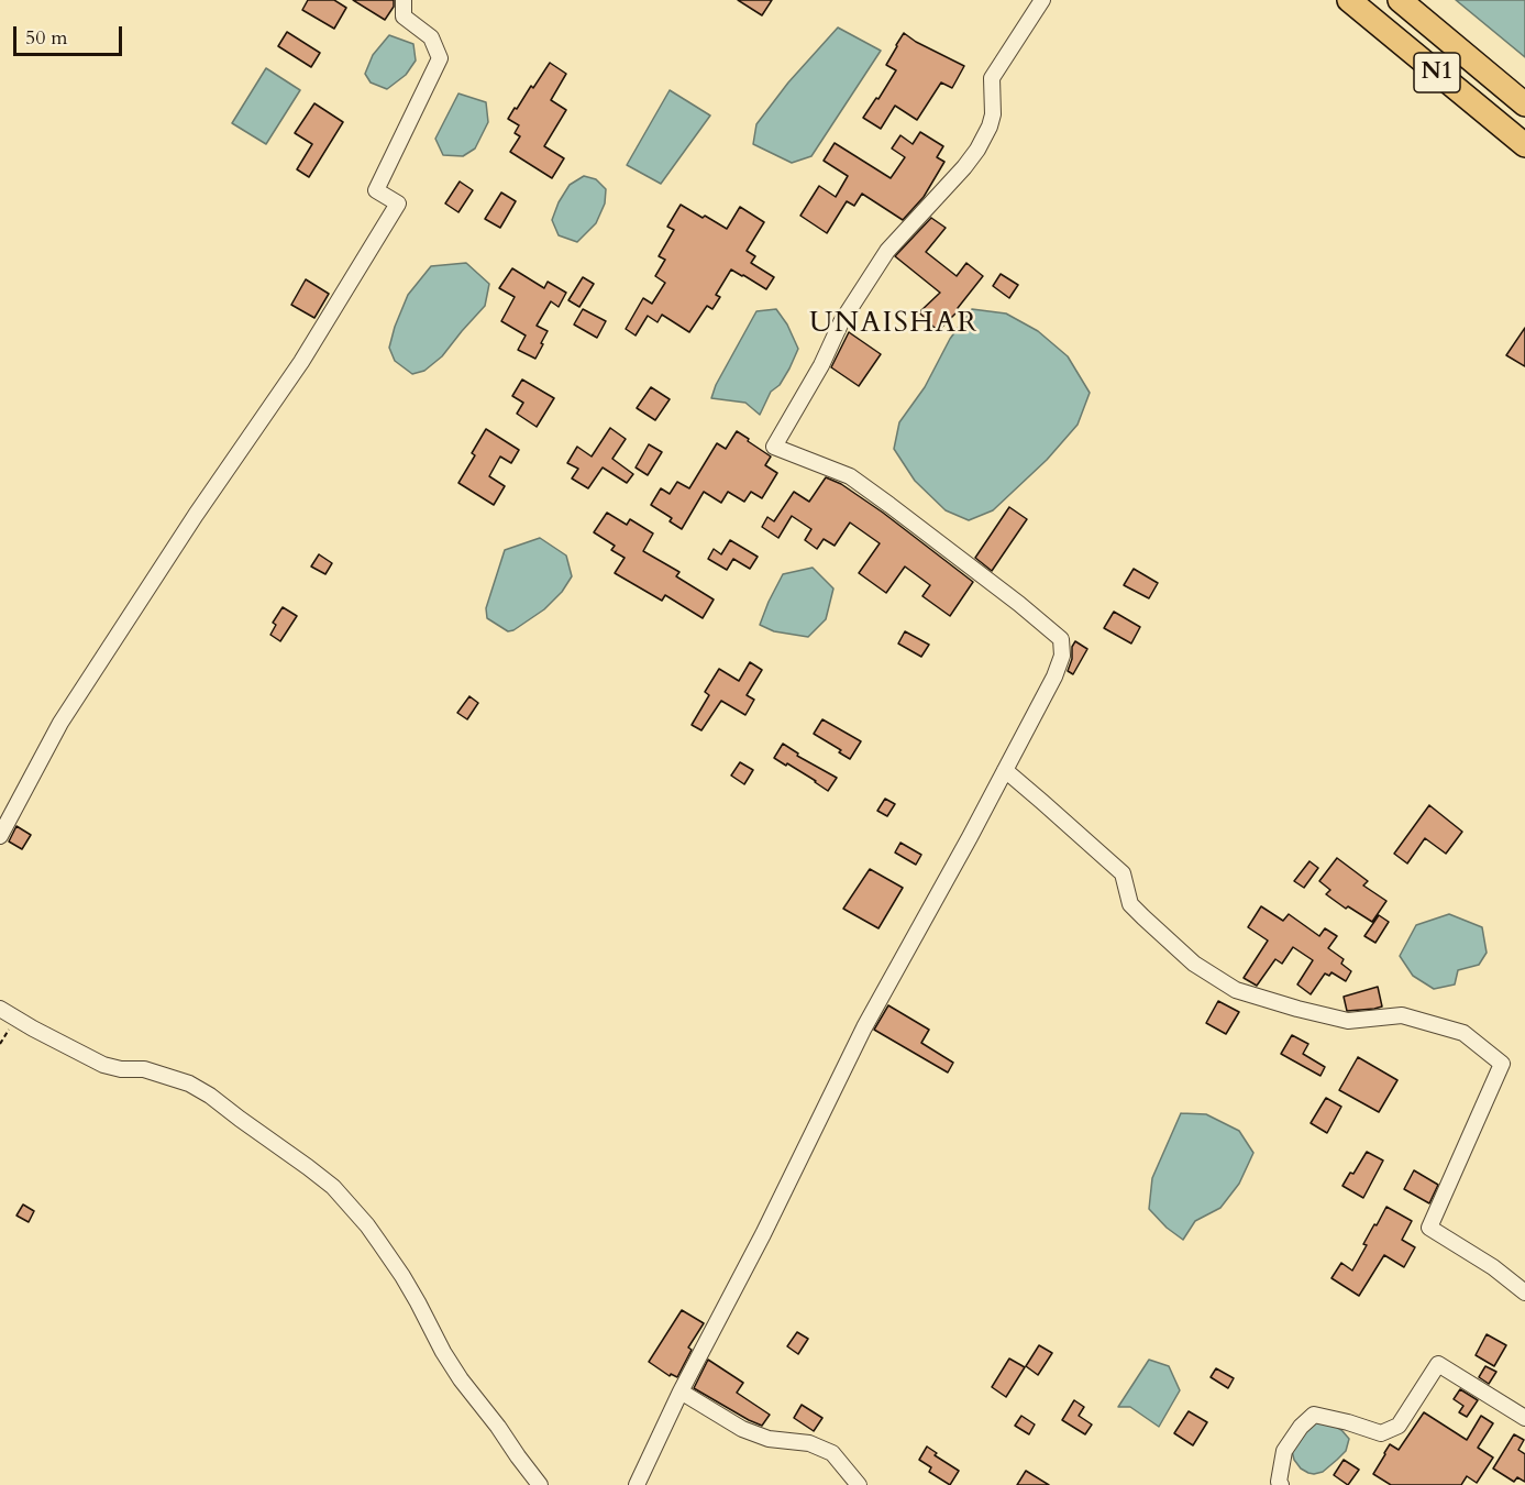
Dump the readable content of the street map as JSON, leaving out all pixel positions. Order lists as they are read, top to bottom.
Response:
{
  "streets": {
    "highway": ["N1"]
  },
  "districts": ["UNAISHAR"],
  "scale_bar": "50 m"
}
